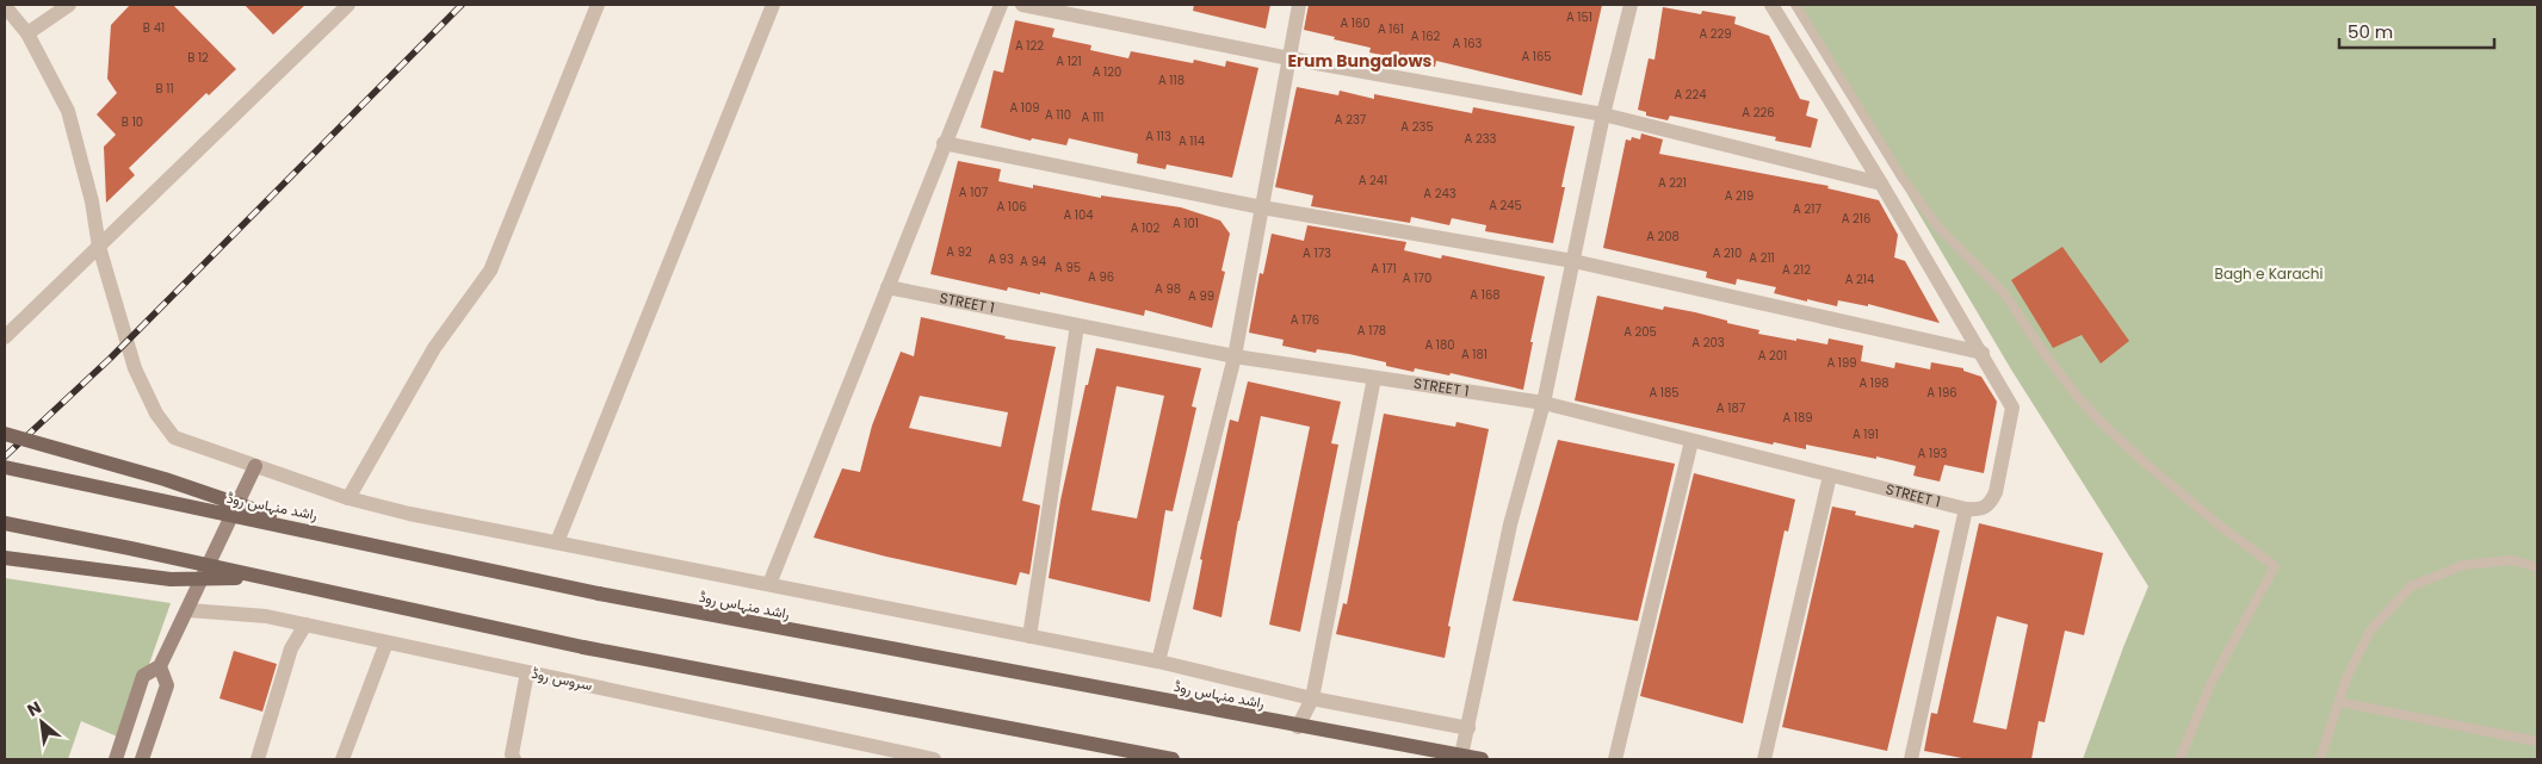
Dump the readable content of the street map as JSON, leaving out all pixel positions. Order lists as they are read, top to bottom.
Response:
{
  "streets": {
    "main road": ["راشد منہاس روڈ"],
    "street": ["STREET 1", "سروس روڈ"]
  },
  "districts": ["Erum Bungalows"],
  "parks": ["Bagh e Karachi"],
  "house_numbers": [
    "A 151",
    "A 160",
    "B 41",
    "A 161",
    "A 229",
    "A 162",
    "A 163",
    "A 122",
    "A 165",
    "B 12",
    "A 121",
    "A 120",
    "A 118",
    "B 11",
    "A 224",
    "A 109",
    "A 226",
    "A 110",
    "A 111",
    "A 237",
    "B 10",
    "A 235",
    "A 113",
    "A 233",
    "A 114",
    "A 241",
    "A 221",
    "A 107",
    "A 243",
    "A 219",
    "A 245",
    "A 106",
    "A 217",
    "A 104",
    "A 216",
    "A 101",
    "A 102",
    "A 208",
    "A 92",
    "A 173",
    "A 210",
    "A 211",
    "A 93",
    "A 94",
    "A 95",
    "A 171",
    "A 212",
    "A 96",
    "A 170",
    "A 214",
    "A 98",
    "A 168",
    "A 99",
    "A 176",
    "A 178",
    "A 205",
    "A 203",
    "A 180",
    "A 181",
    "A 201",
    "A 199",
    "A 198",
    "A 185",
    "A 196",
    "A 187",
    "A 189",
    "A 191",
    "A 193"
  ],
  "scale_bar": "50 m",
  "north": "top left"
}
